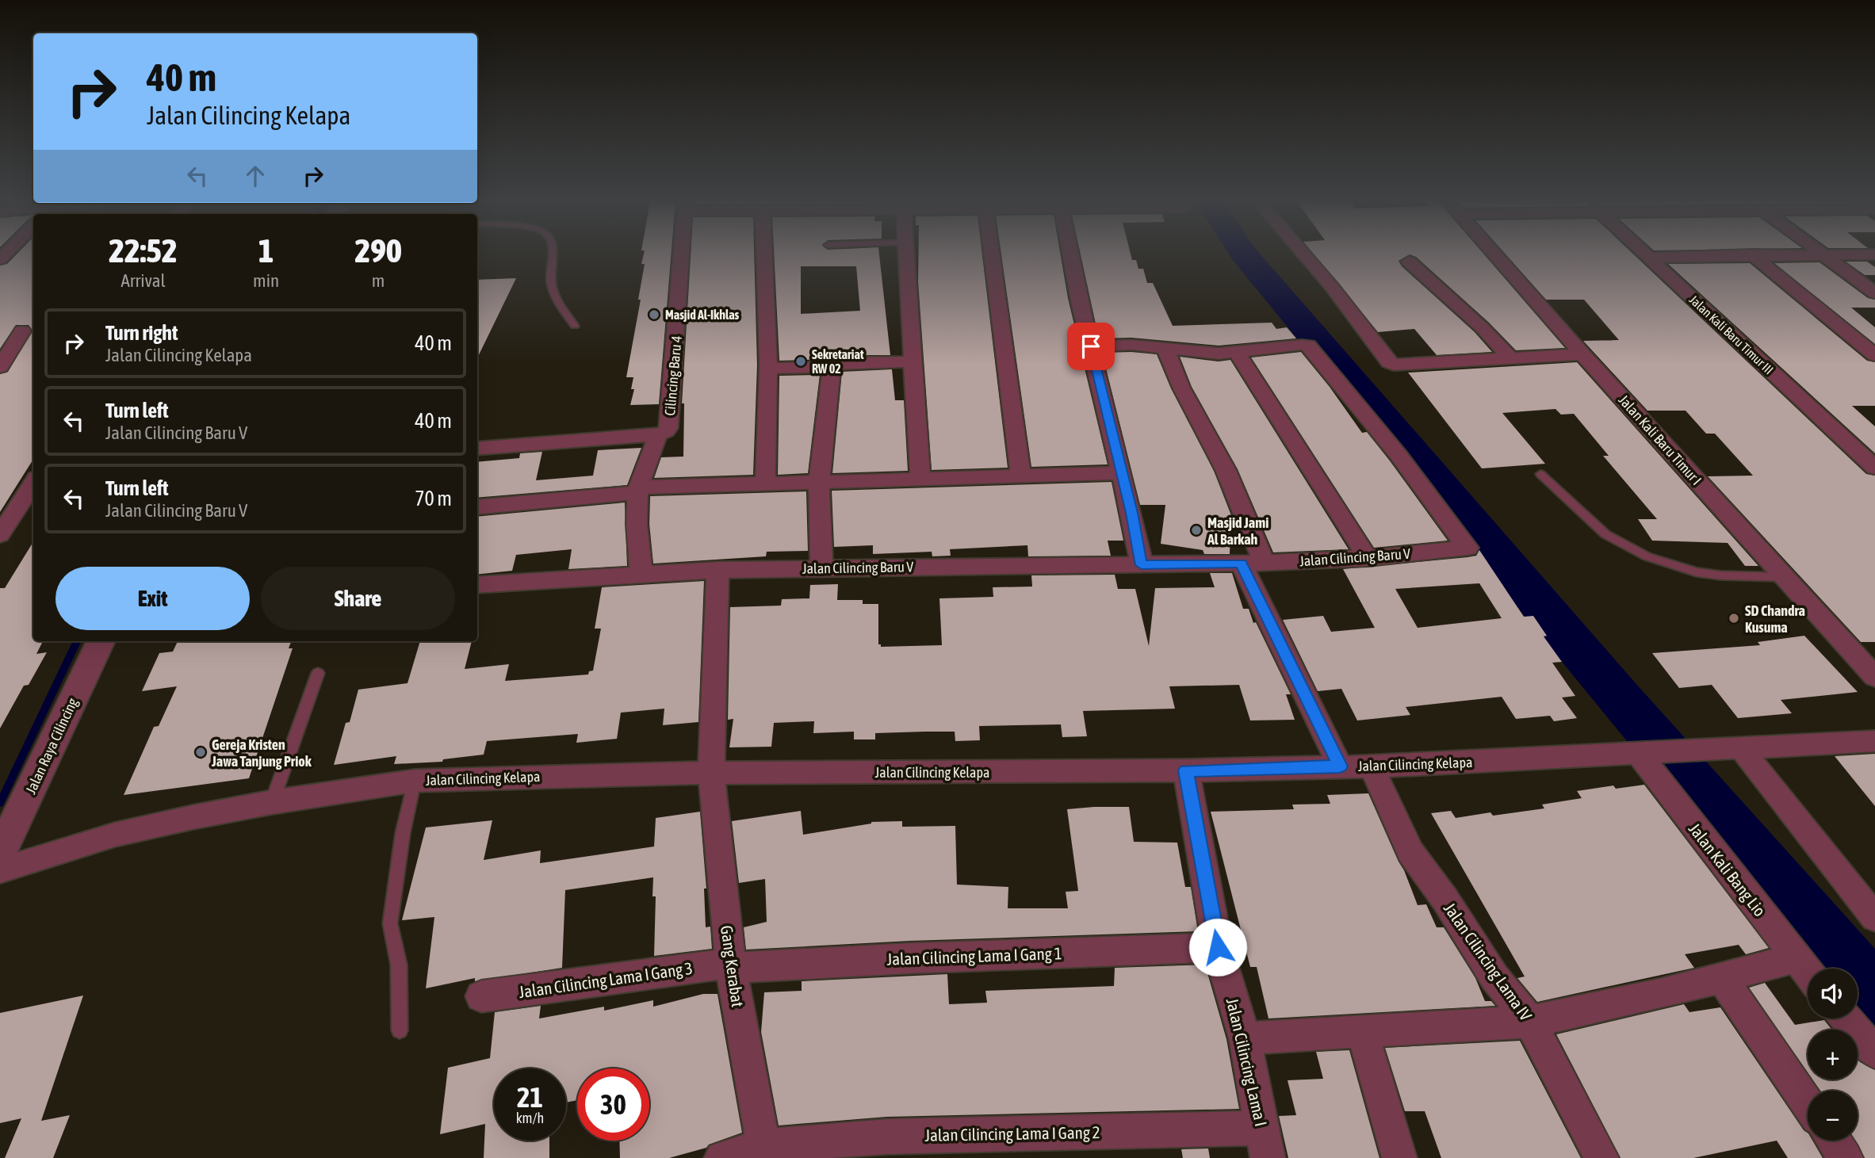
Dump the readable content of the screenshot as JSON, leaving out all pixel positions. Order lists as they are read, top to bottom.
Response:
{
  "streets": {
    "street": [
      "Jalan Kali Baru Timur III",
      "Cilincing Baru 4",
      "Jalan Kali Baru Timur I",
      "Jalan Cilincing Baru V",
      "Jalan Raya Cilincing",
      "Jalan Cilincing Kelapa",
      "Jalan Kali Bang Lio",
      "Jalan Cilincing Lama I Gang 1",
      "Jalan Cilincing Lama IV",
      "Gang Kerabat",
      "Jalan Cilincing Lama I Gang 3",
      "Jalan Cilincing Lama I",
      "Jalan Cilincing Lama I Gang 2"
    ]
  },
  "crossings": [
    ["Cilincing Baru 4", "Jalan Cilincing Baru V"],
    ["Jalan Cilincing Baru V", "Gang Kerabat"],
    ["Jalan Cilincing Kelapa", "Jalan Kali Bang Lio"],
    ["Jalan Cilincing Kelapa", "Jalan Cilincing Lama IV"],
    ["Jalan Cilincing Kelapa", "Gang Kerabat"],
    ["Jalan Cilincing Kelapa", "Jalan Cilincing Lama I"],
    ["Jalan Cilincing Lama I Gang 1", "Gang Kerabat"],
    ["Jalan Cilincing Lama I Gang 1", "Jalan Cilincing Lama I Gang 3"],
    ["Jalan Cilincing Lama I Gang 1", "Jalan Cilincing Lama I"],
    ["Gang Kerabat", "Jalan Cilincing Lama I Gang 3"],
    ["Gang Kerabat", "Jalan Cilincing Lama I Gang 2"],
    ["Jalan Cilincing Lama I", "Jalan Cilincing Lama I Gang 2"]
  ],
  "places": [
    "Masjid Al-Ikhlas",
    "Sekretariat RW 02",
    "Masjid Jami Al Barkah",
    "SD Chandra Kusuma",
    "Gereja Kristen Jawa Tanjung Priok"
  ],
  "page": {
    "turn": ["40 m", "Jalan Cilincing Kelapa"],
    "eta": [
      "22:52",
      "Arrival",
      "1",
      "min",
      "290",
      "m"
    ],
    "list": [
      {
        "name": "Turn right",
        "note": "Jalan Cilincing Kelapa",
        "value": "40 m"
      },
      {
        "name": "Turn left",
        "note": "Jalan Cilincing Baru V",
        "value": "40 m"
      },
      {
        "name": "Turn left",
        "note": "Jalan Cilincing Baru V",
        "value": "70 m"
      }
    ],
    "buttons": ["Exit", "Share"],
    "map_buttons": ["+", "−"],
    "speed": "21 km/h",
    "limit": "30"
  }
}
